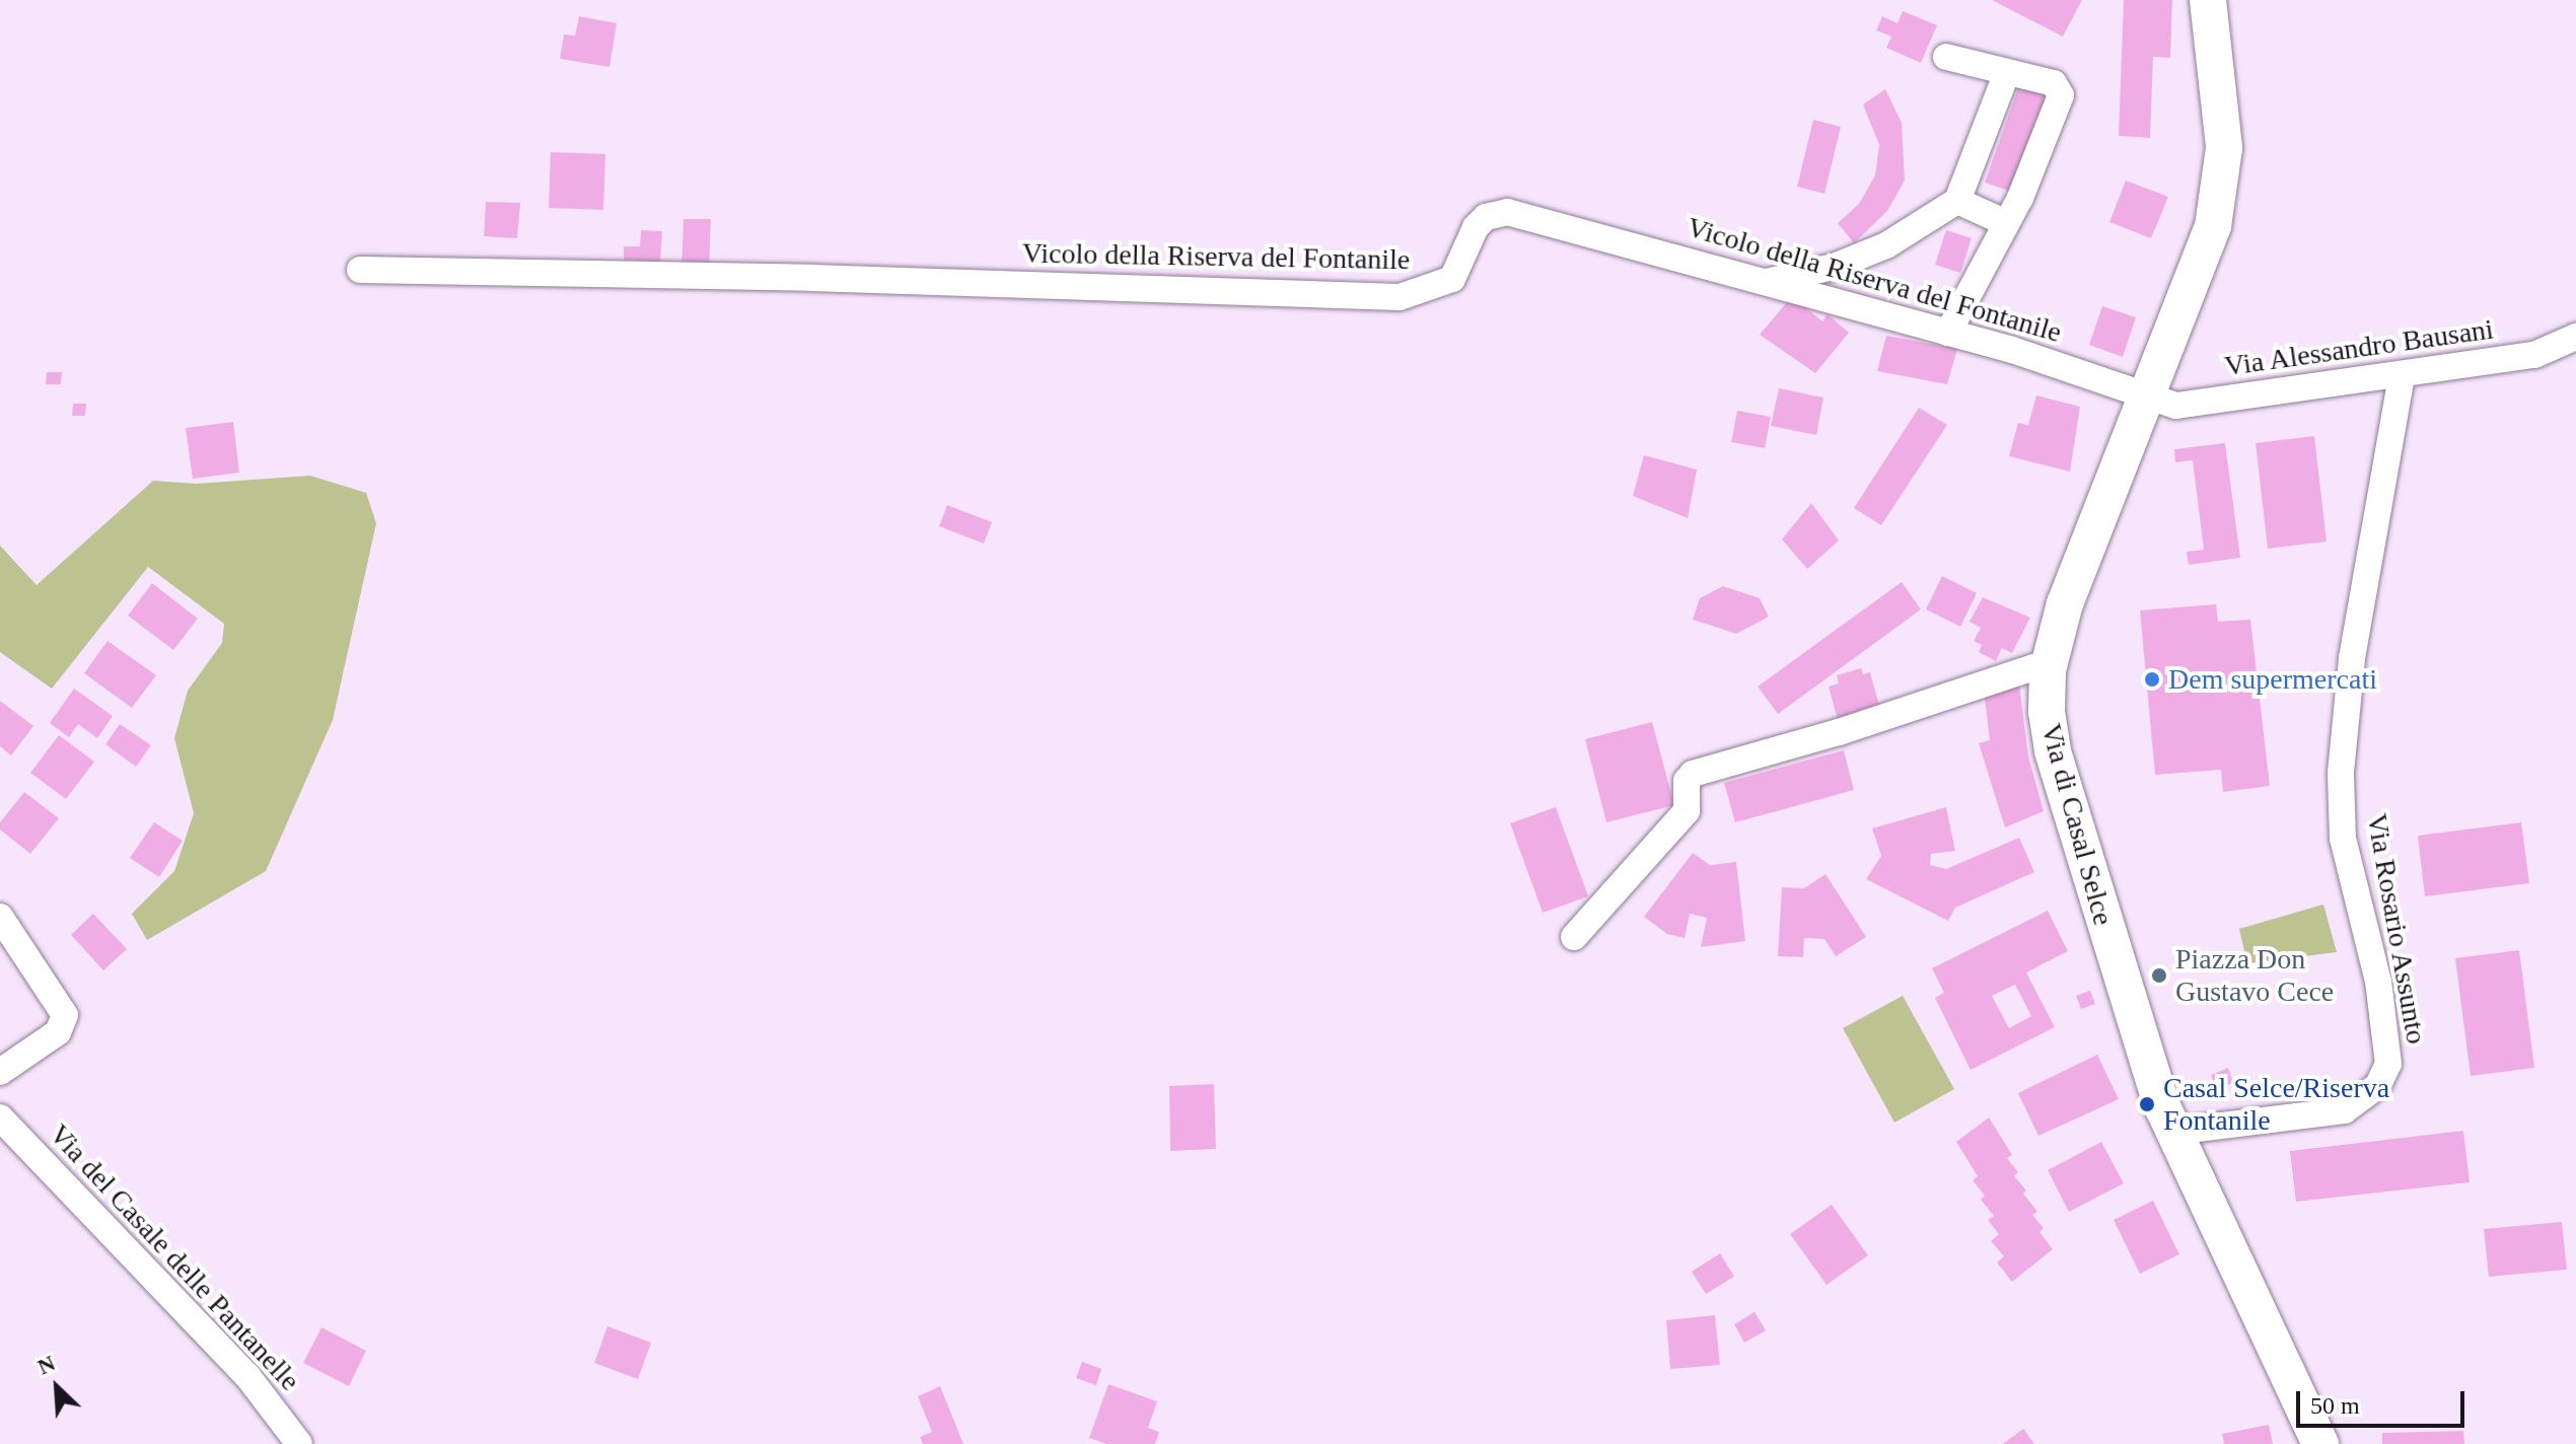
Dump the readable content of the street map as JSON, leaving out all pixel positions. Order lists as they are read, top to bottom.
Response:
{
  "streets": {
    "main road": ["Via di Casal Selce"],
    "street": [
      "Vicolo della Riserva del Fontanile",
      "Via Alessandro Bausani",
      "Via Rosario Assunto",
      "Via del Casale delle Pantanelle"
    ]
  },
  "crossings": [
    ["Vicolo della Riserva del Fontanile", "Via Alessandro Bausani"],
    ["Vicolo della Riserva del Fontanile", "Via di Casal Selce"],
    ["Via Alessandro Bausani", "Via di Casal Selce"],
    ["Via Alessandro Bausani", "Via Rosario Assunto"],
    ["Via di Casal Selce", "Via Rosario Assunto"]
  ],
  "places": ["Dem supermercati", "Piazza Don Gustavo Cece", "Casal Selce/Riserva Fontanile"],
  "scale_bar": "50 m",
  "north": "top left"
}
